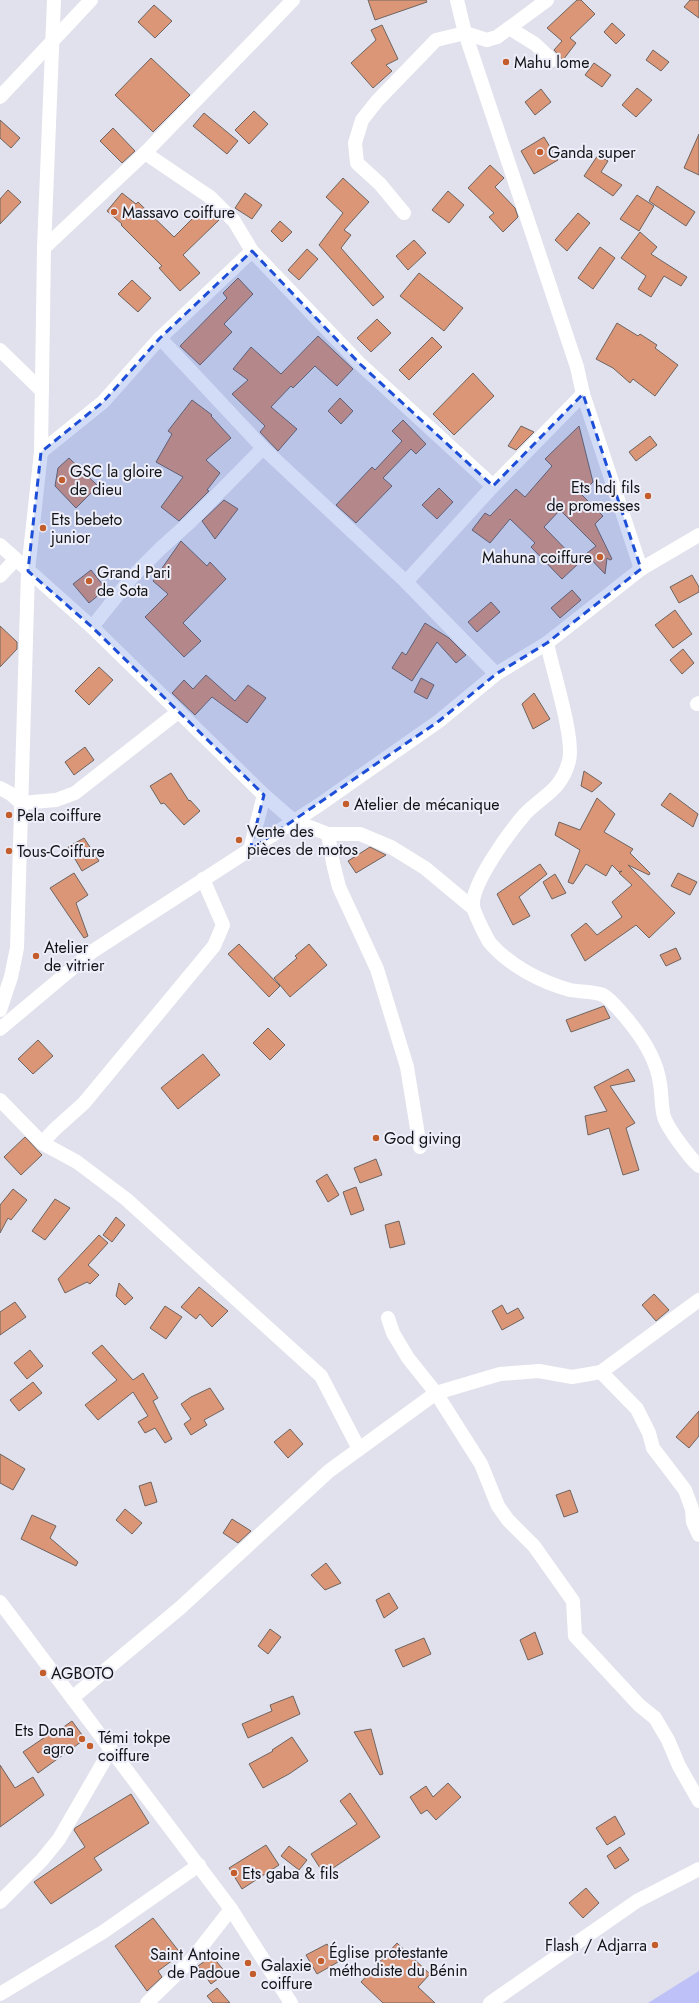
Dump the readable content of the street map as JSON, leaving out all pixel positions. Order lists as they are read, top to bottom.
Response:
{
  "places": [
    "Mahu lome",
    "Ganda super",
    "Massavo coiffure",
    "GSC la gloire de dieu",
    "Ets hdj fils de promesses",
    "Ets bebeto junior",
    "Mahuna coiffure",
    "Grand Pari de Sota",
    "Atelier de mécanique",
    "Pela coiffure",
    "Vente des pièces de motos",
    "Tous-Coiffure",
    "Atelier de vitrier",
    "God giving",
    "AGBOTO",
    "Ets Dona agro",
    "Témi tokpe coiffure",
    "Ets gaba & fils",
    "Flash / Adjarra",
    "Église protestante méthodiste du Bénin",
    "Saint Antoine de Padoue",
    "Galaxie coiffure"
  ]
}
